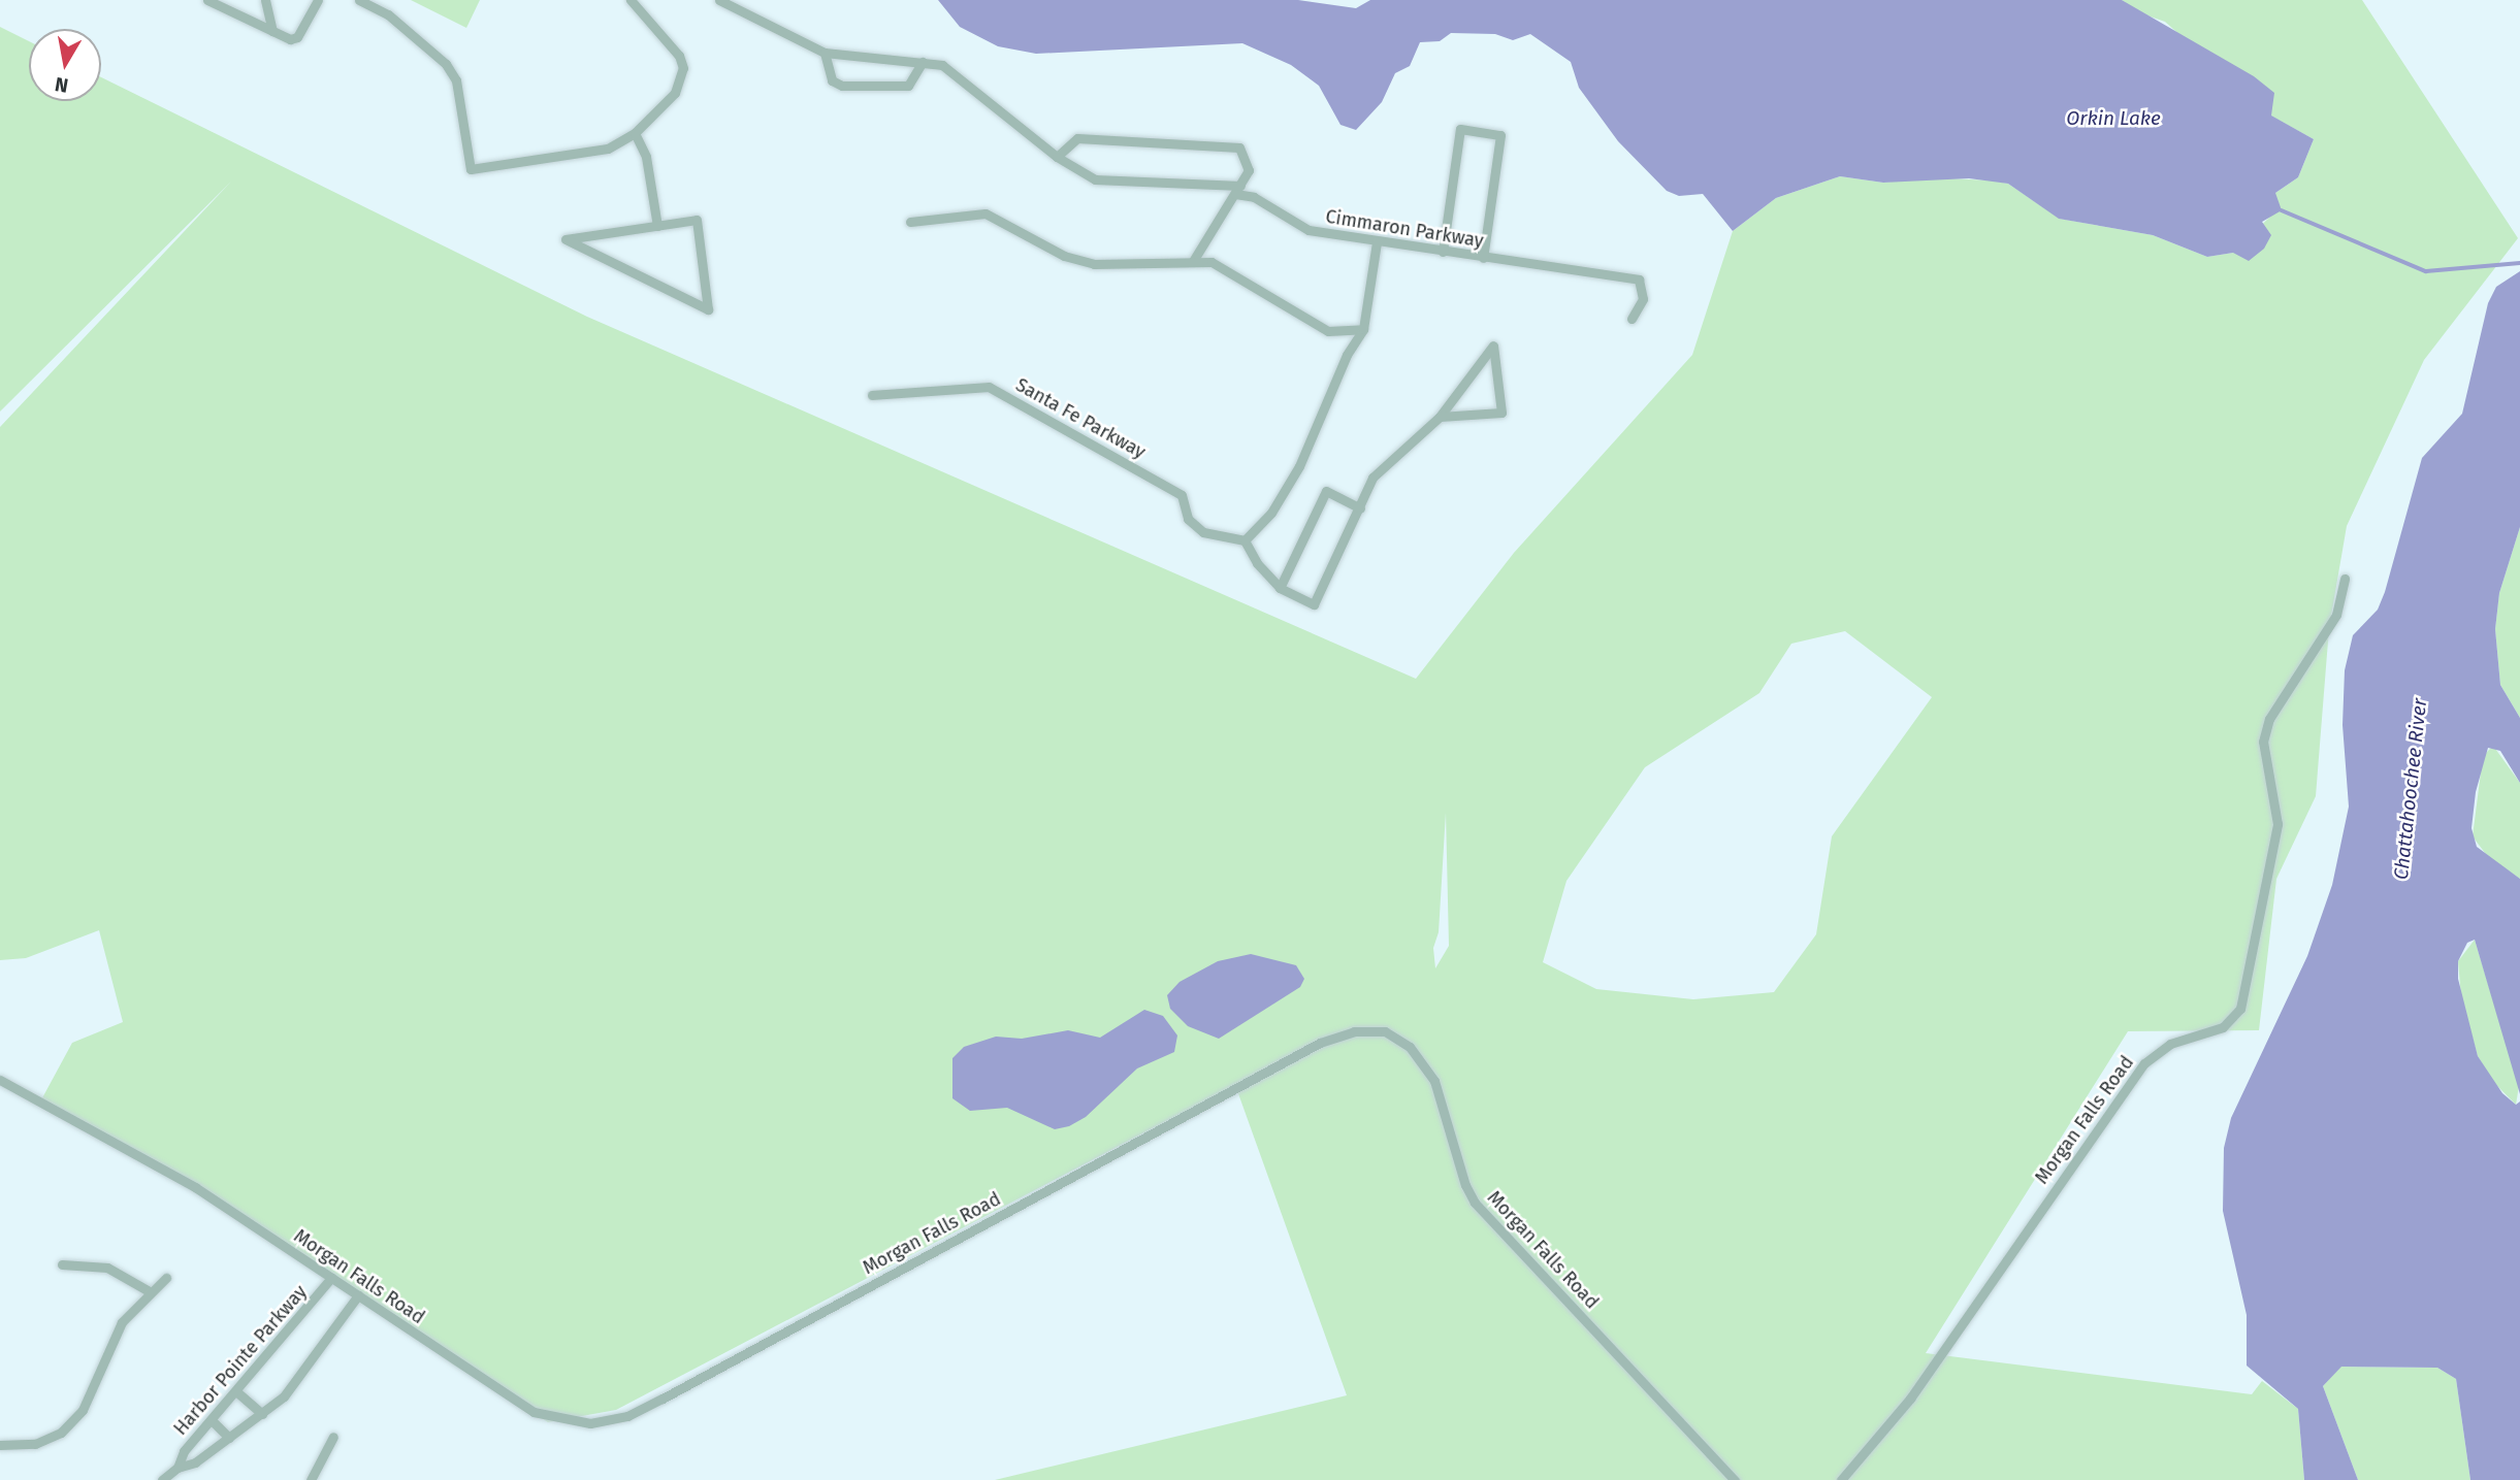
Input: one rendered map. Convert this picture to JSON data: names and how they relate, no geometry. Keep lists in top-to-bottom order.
{
  "streets": {
    "street": [
      "Cimmaron Parkway",
      "Santa Fe Parkway",
      "Morgan Falls Road",
      "Harbor Pointe Parkway"
    ]
  },
  "crossings": [
    ["Morgan Falls Road", "Harbor Pointe Parkway"]
  ],
  "water": ["Orkin Lake", "Chattahoochee River"],
  "north": "bottom"
}
